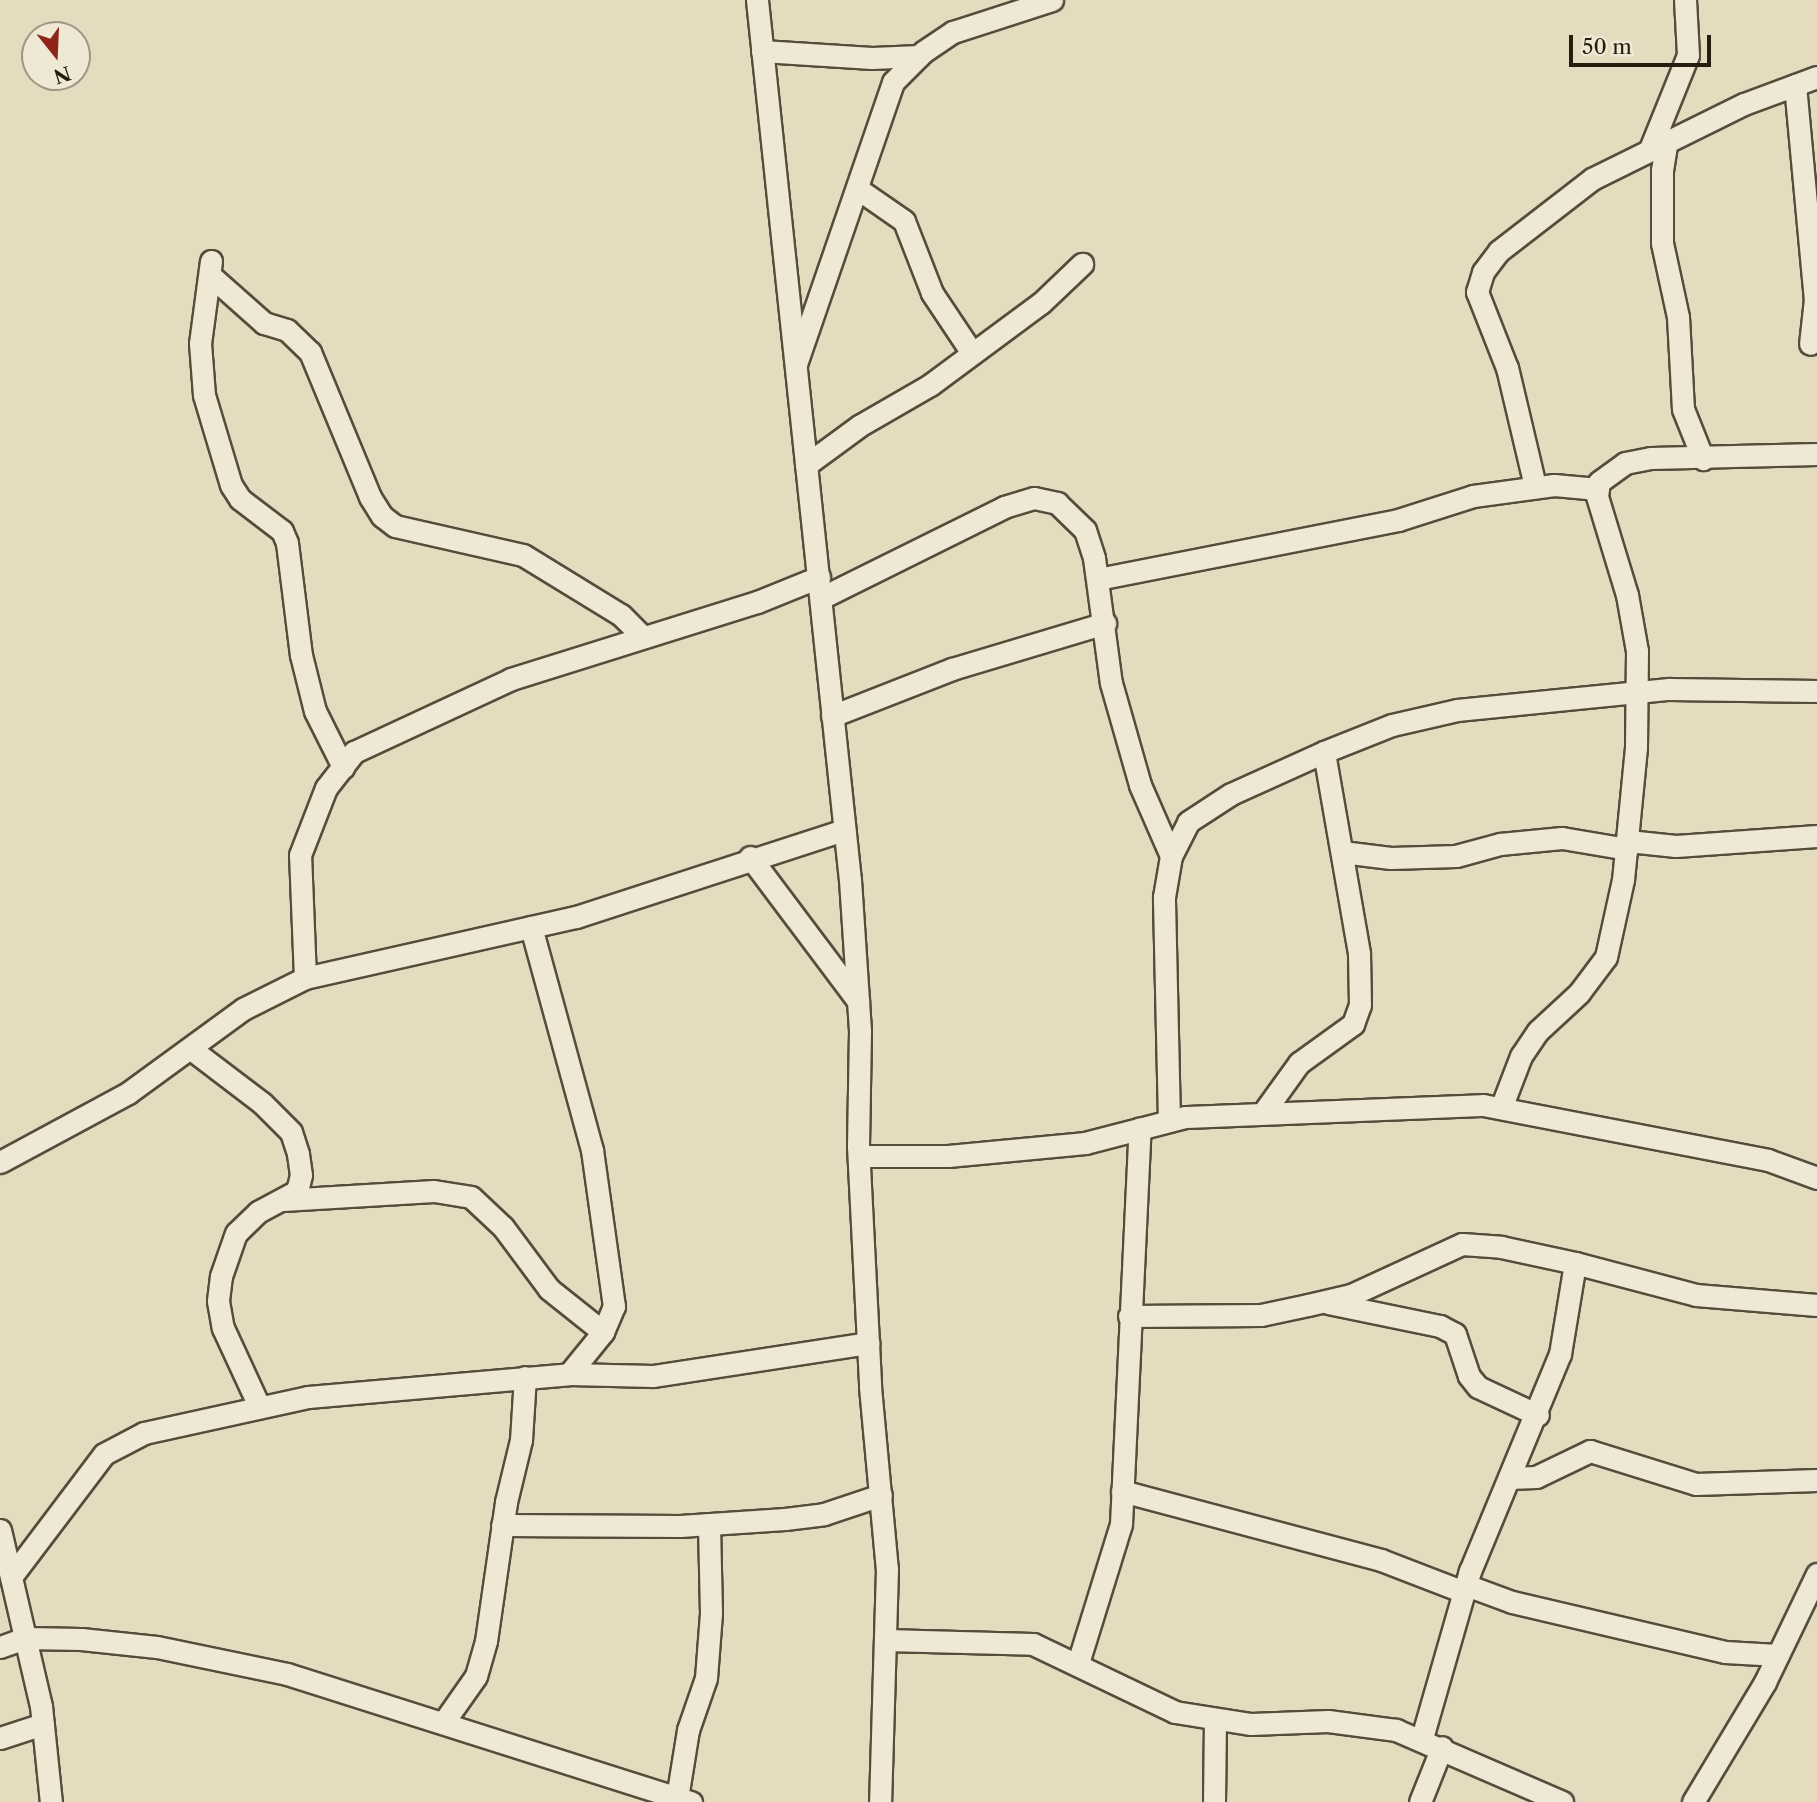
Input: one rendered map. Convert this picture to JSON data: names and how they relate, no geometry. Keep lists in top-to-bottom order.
{
  "scale_bar": "50 m",
  "north": "bottom"
}
